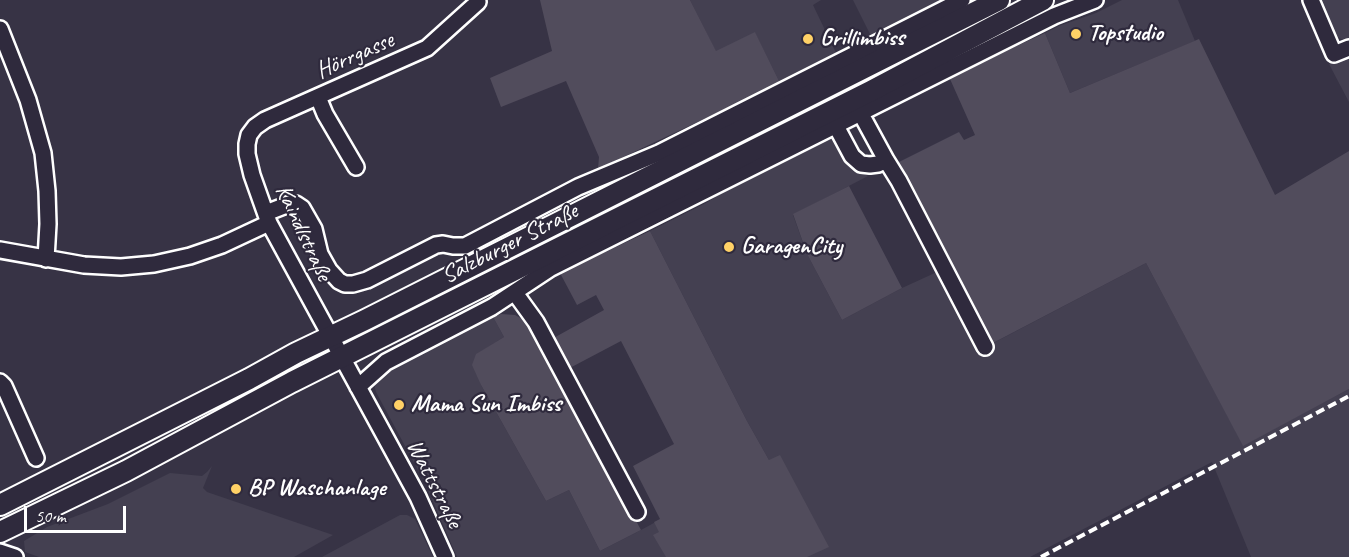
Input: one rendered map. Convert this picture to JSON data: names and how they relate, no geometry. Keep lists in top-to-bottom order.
{
  "streets": {
    "main road": ["Salzburger Straße"],
    "street": ["Hörrgasse", "Kaindlstraße", "Wattstraße"]
  },
  "crossings": [
    ["Hörrgasse", "Kaindlstraße"],
    ["Kaindlstraße", "Salzburger Straße"],
    ["Kaindlstraße", "Wattstraße"],
    ["Salzburger Straße", "Wattstraße"]
  ],
  "places": [
    "Topstudio",
    "Grillimbiss",
    "GaragenCity",
    "Mama Sun Imbiss",
    "BP Waschanlage"
  ],
  "scale_bar": "50 m"
}
